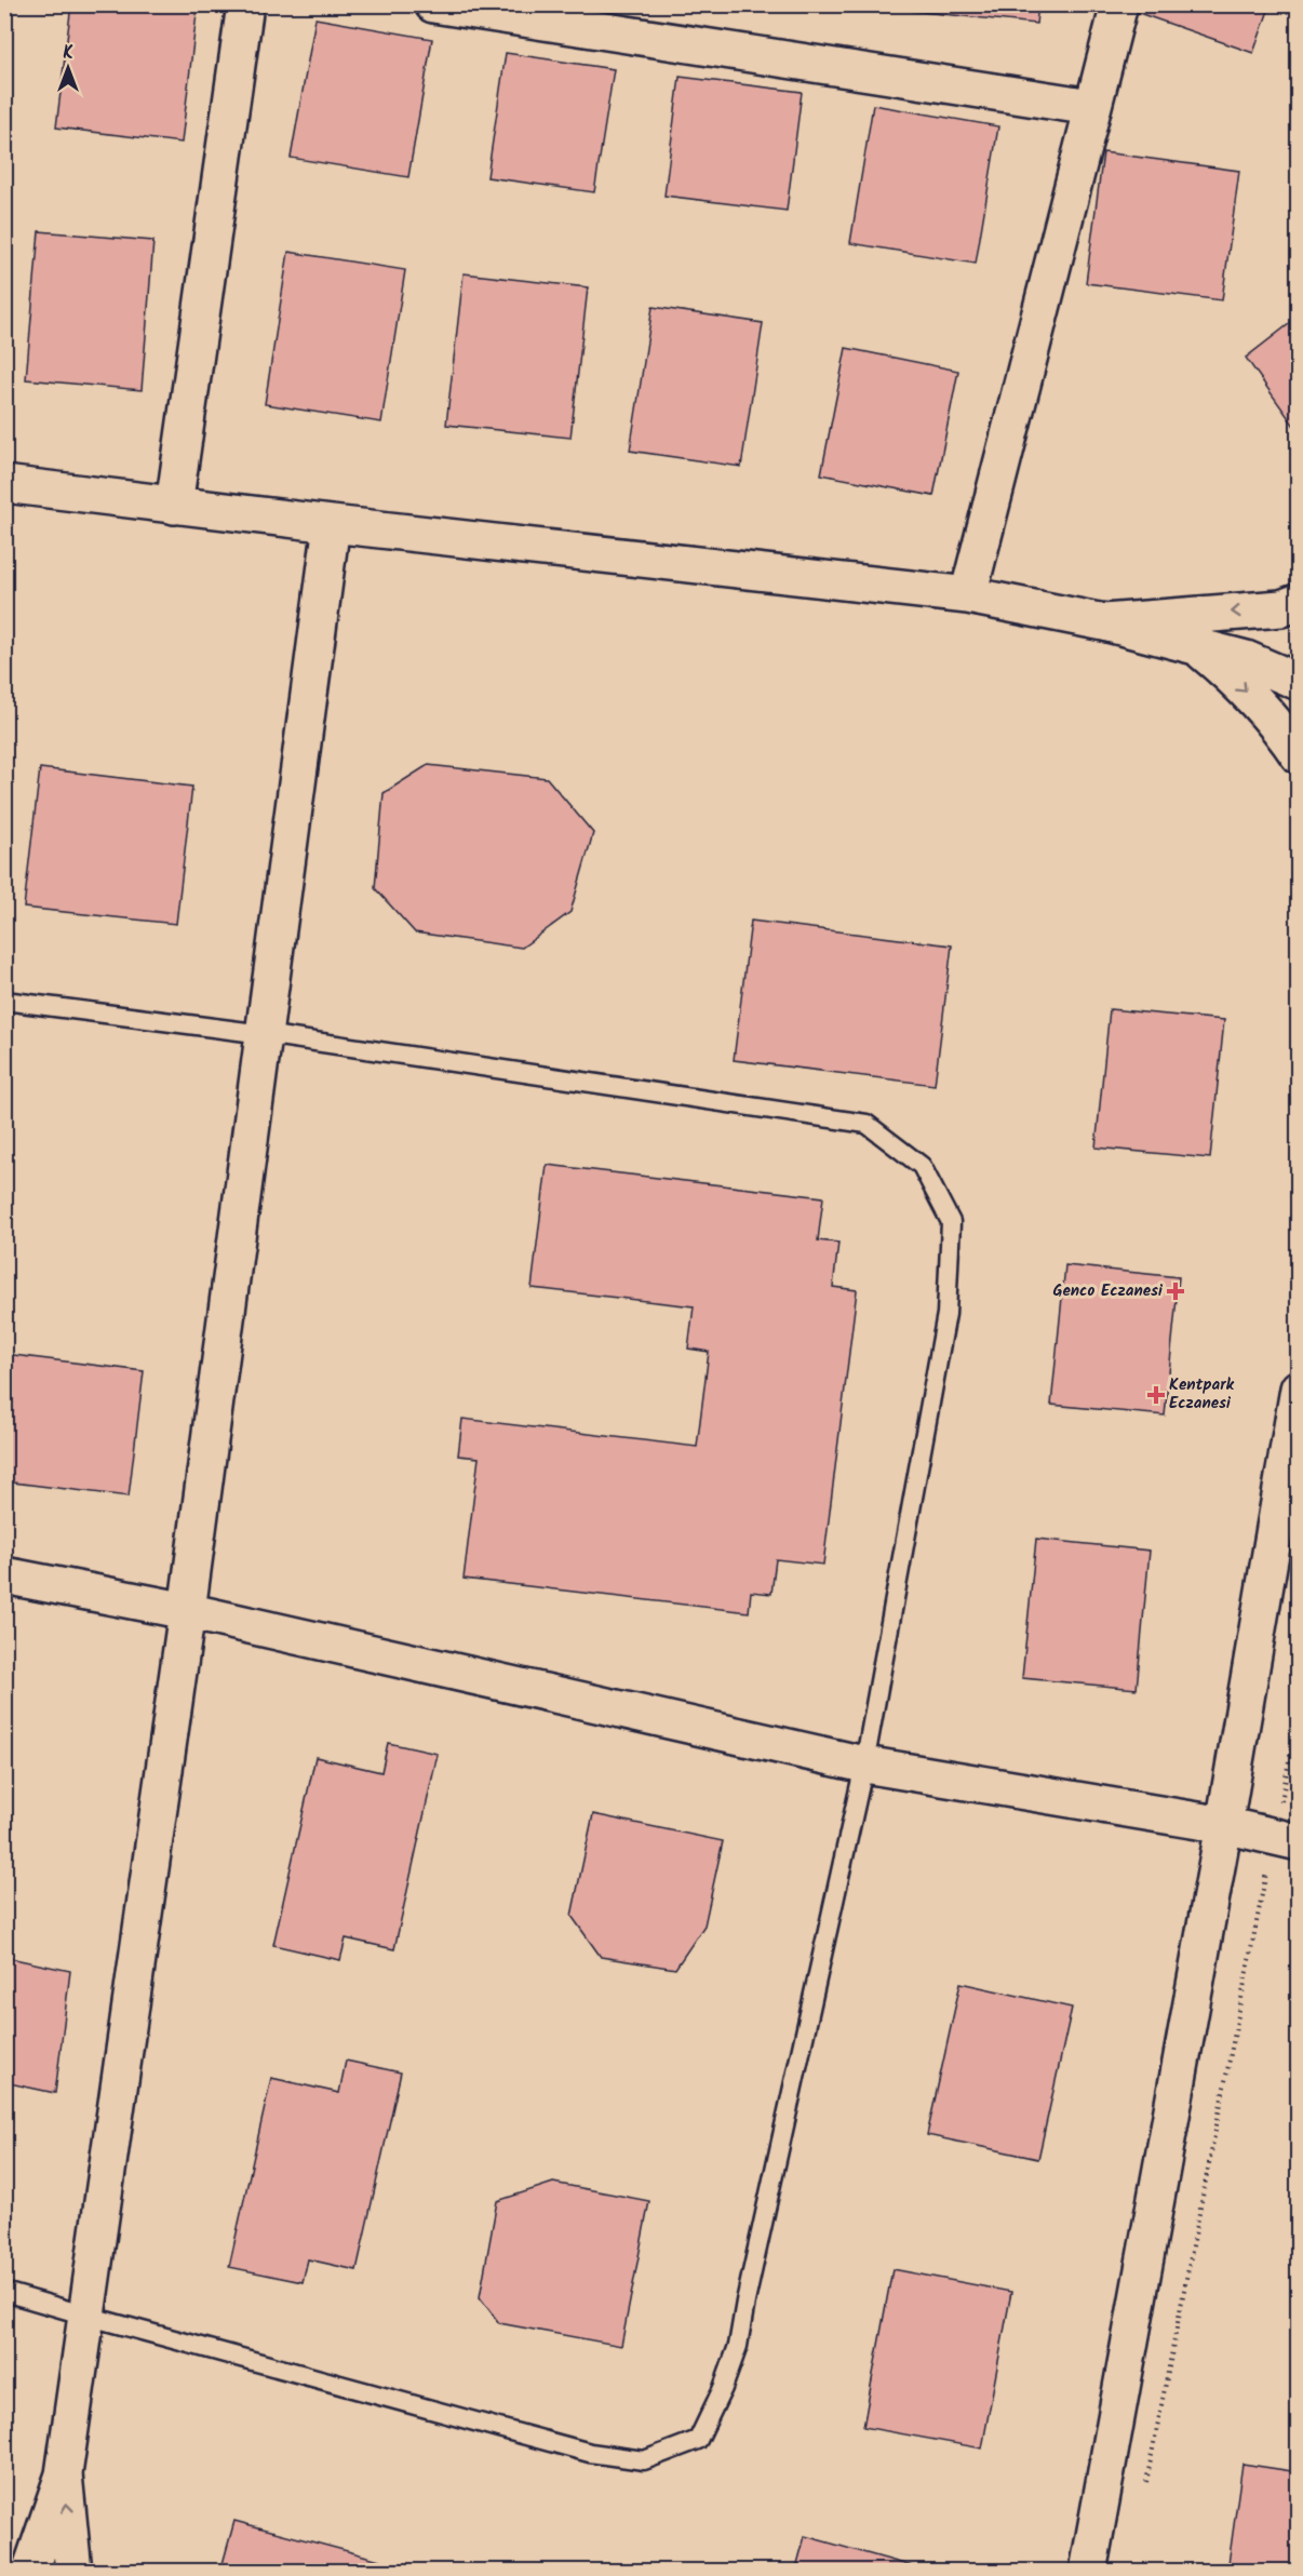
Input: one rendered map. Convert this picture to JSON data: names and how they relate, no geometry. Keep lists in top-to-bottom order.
{
  "places": {
    "health": ["Genco Eczanesi", "Kentpark Eczanesi"]
  },
  "north": "top"
}
